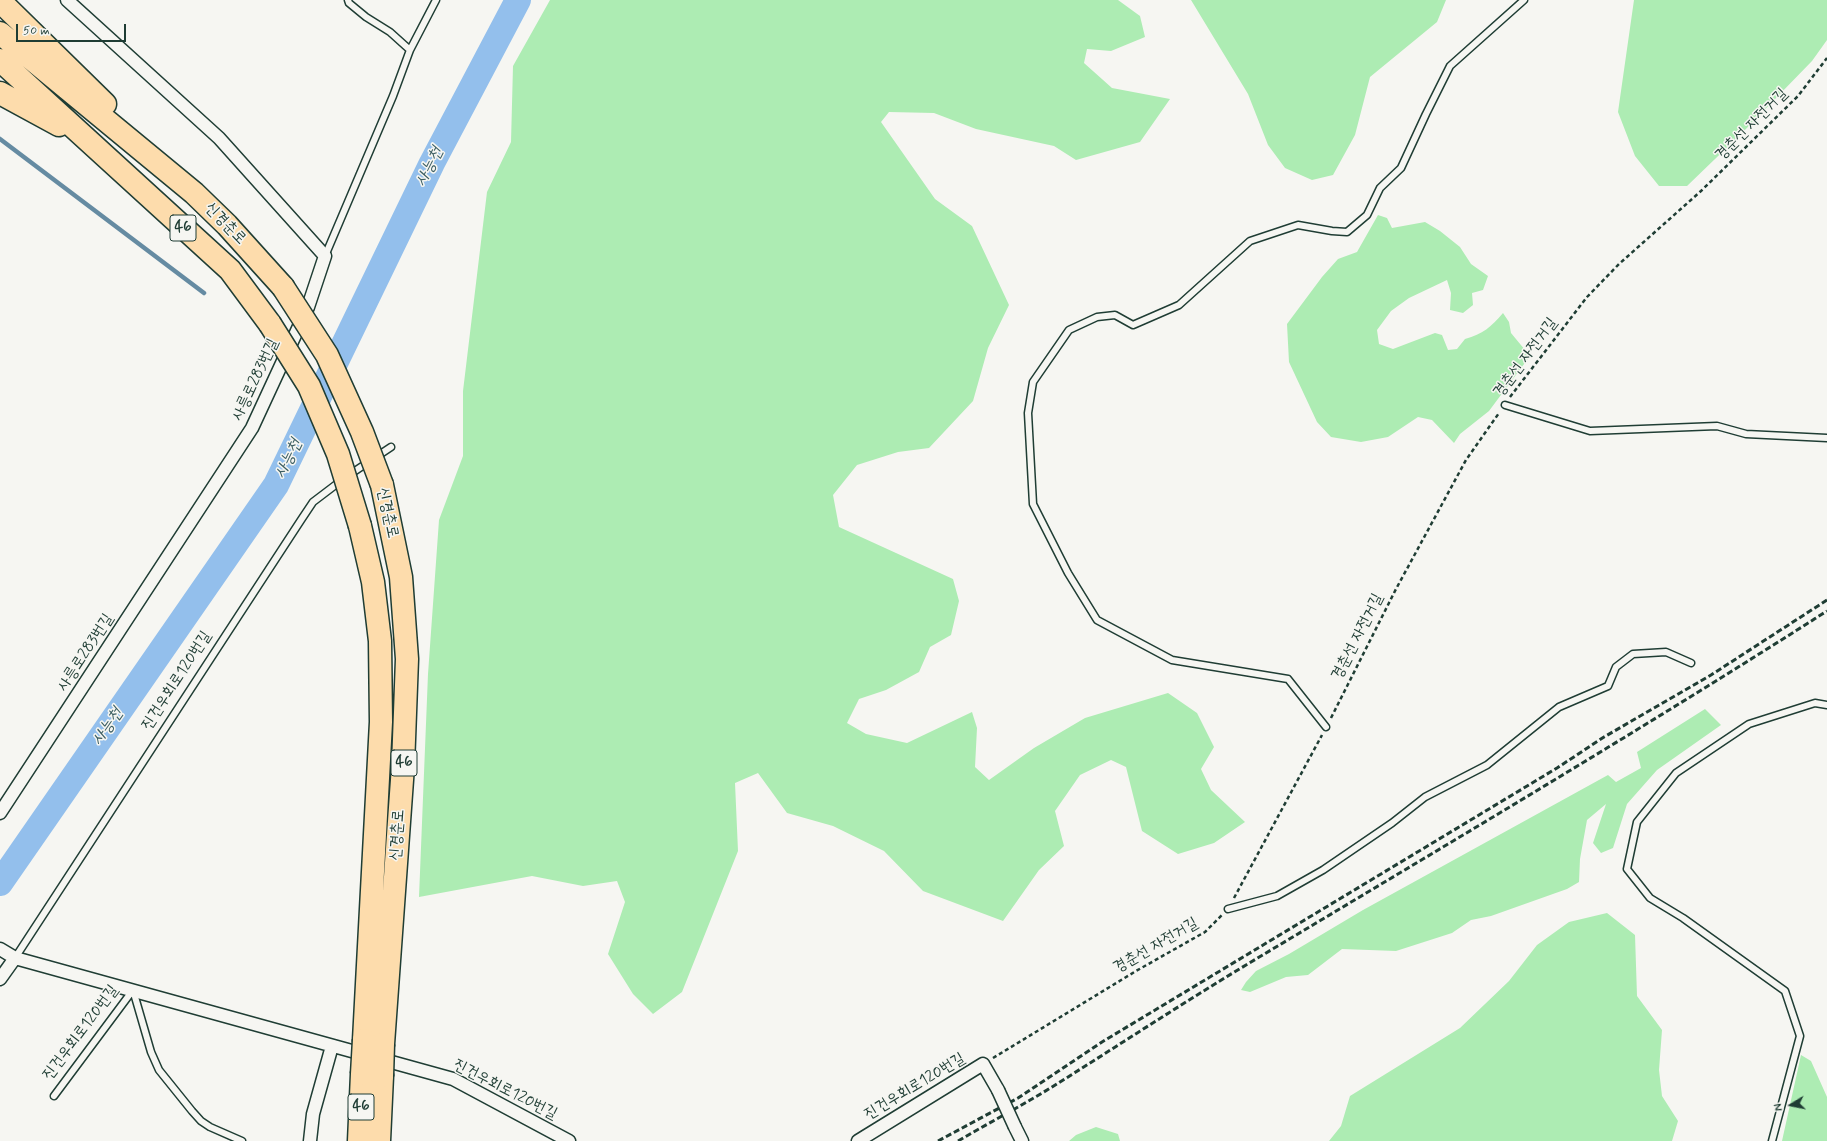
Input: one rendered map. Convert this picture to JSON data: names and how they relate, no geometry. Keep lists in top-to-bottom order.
{
  "streets": {
    "highway": ["신경춘로", "46"],
    "street": ["사릉로283번길", "진건우회로120번길"],
    "path": ["경춘선 자전거길"]
  },
  "crossings": [
    ["경춘선 자전거길", "진건우회로120번길"]
  ],
  "water": ["사능천"],
  "scale_bar": "50 m",
  "north": "left"
}
